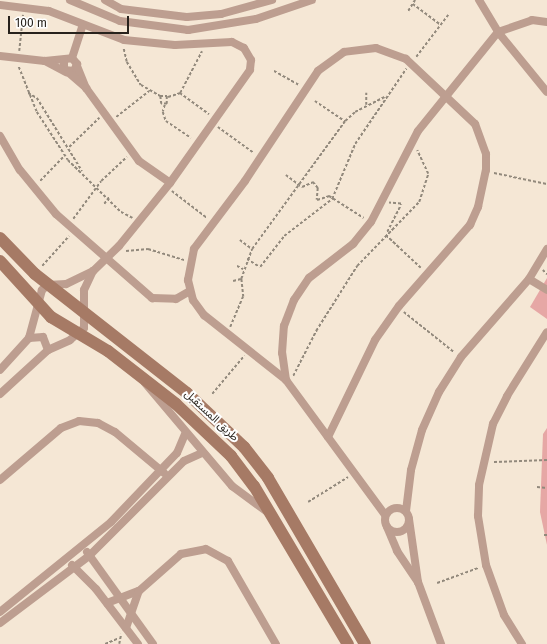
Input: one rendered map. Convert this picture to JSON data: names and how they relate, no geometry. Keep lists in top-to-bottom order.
{
  "streets": {
    "main road": ["طريق المستقبل"]
  },
  "scale_bar": "100 m"
}
